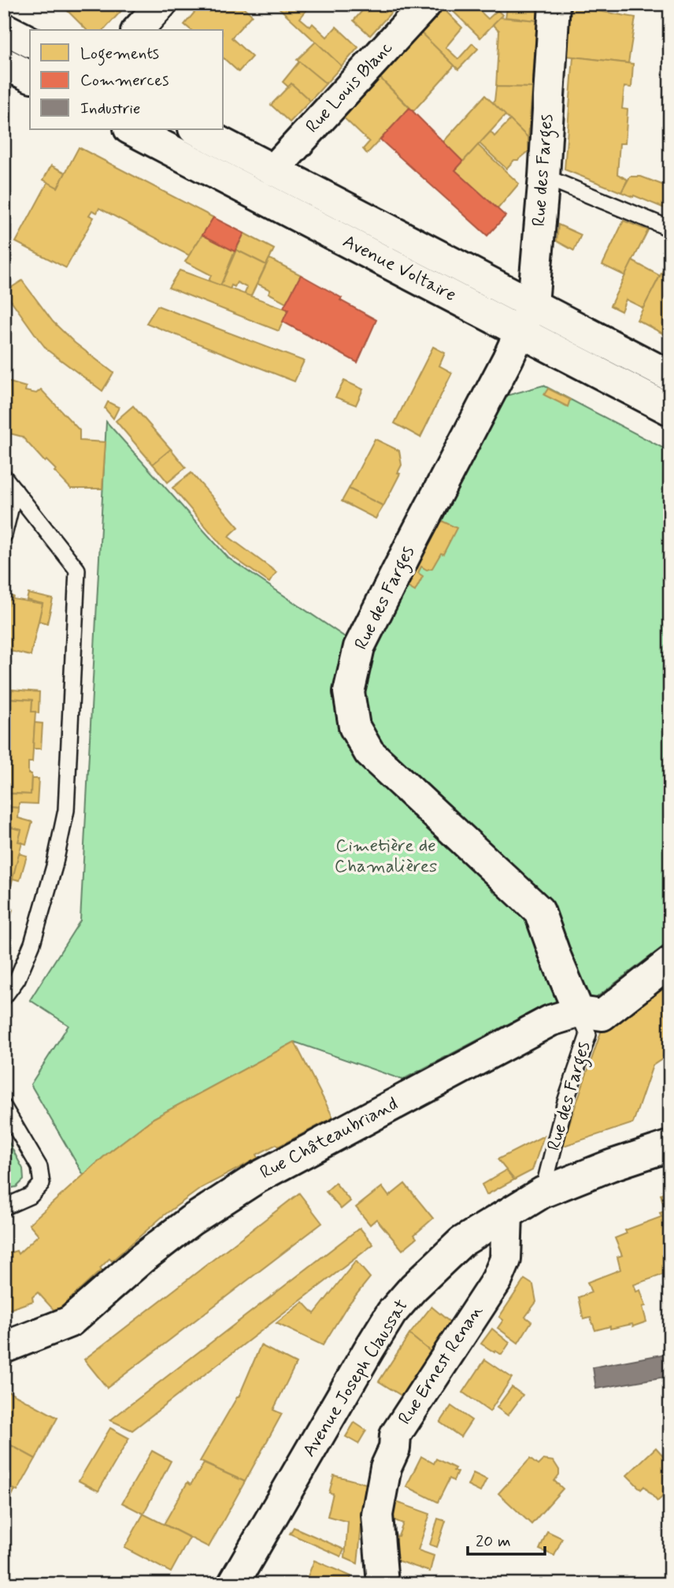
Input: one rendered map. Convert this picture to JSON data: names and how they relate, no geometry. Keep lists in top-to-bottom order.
{
  "streets": {
    "street": [
      "Rue Louis Blanc",
      "Rue des Farges",
      "Avenue Voltaire",
      "Rue Châteaubriand",
      "Rue Ernest Renan",
      "Avenue Joseph Claussat"
    ]
  },
  "crossings": [
    ["Rue Louis Blanc", "Avenue Voltaire"],
    ["Rue des Farges", "Avenue Voltaire"],
    ["Rue des Farges", "Rue Châteaubriand"],
    ["Rue des Farges", "Avenue Joseph Claussat"],
    ["Rue Ernest Renan", "Avenue Joseph Claussat"]
  ],
  "parks": ["Cimetière de Chamalières"],
  "legend": ["Logements", "Commerces", "Industrie"],
  "scale_bar": "20 m"
}
